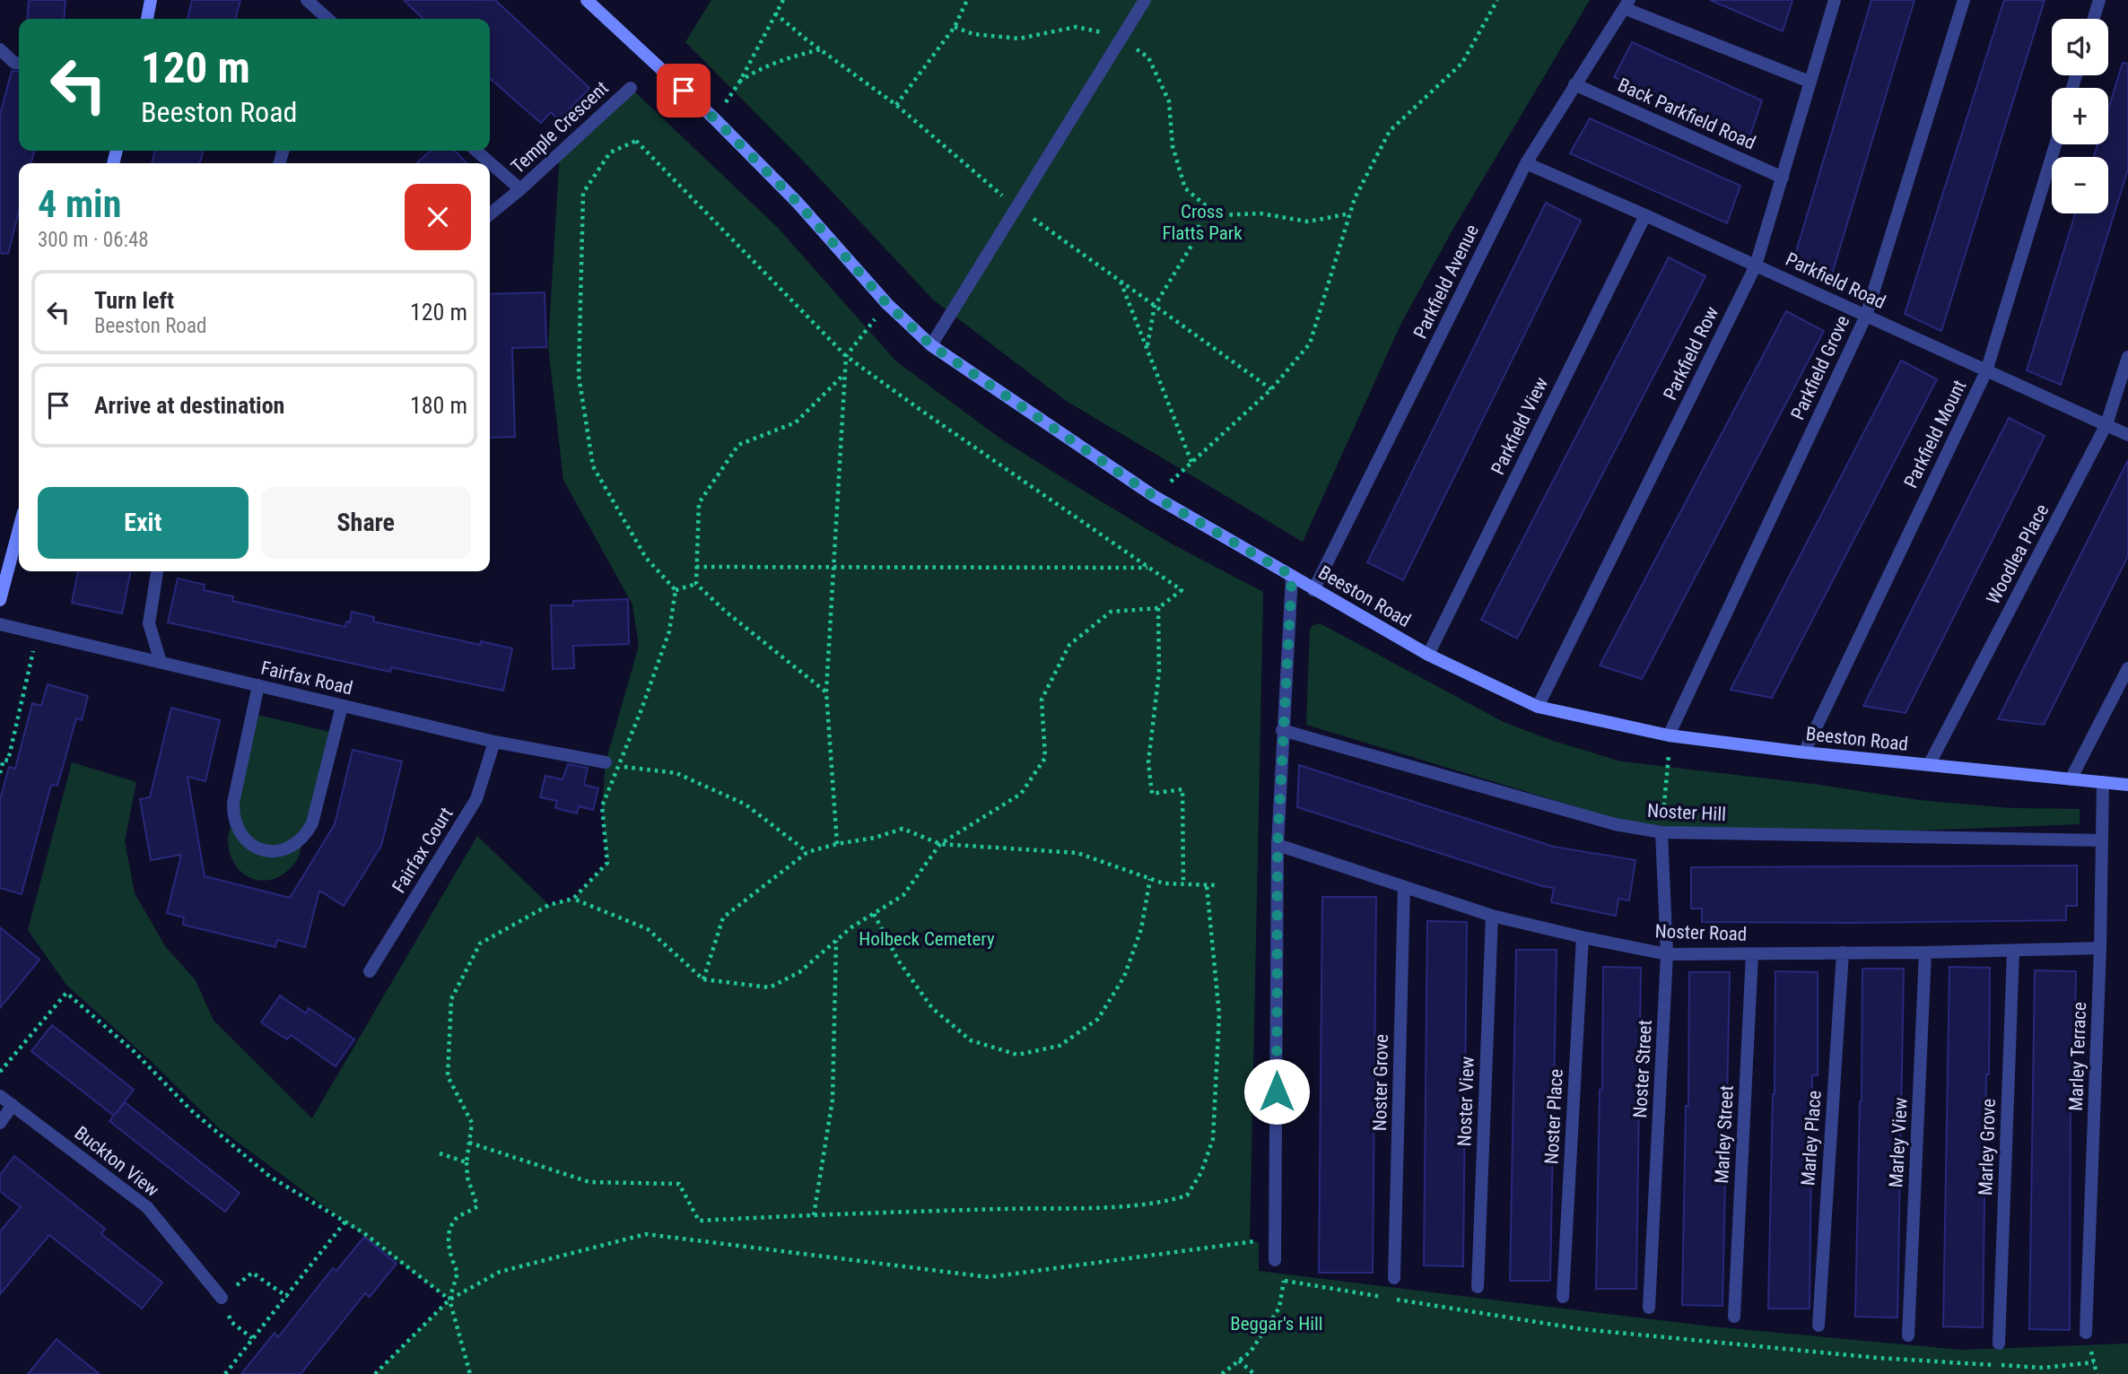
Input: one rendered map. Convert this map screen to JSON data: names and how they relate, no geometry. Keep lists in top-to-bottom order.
{
  "streets": {
    "street": [
      "Back Parkfield Road",
      "Temple Crescent",
      "Parkfield Road",
      "Parkfield Avenue",
      "Parkfield Row",
      "Parkfield Grove",
      "Parkfield View",
      "Parkfield Mount",
      "Woodlea Place",
      "Beeston Road",
      "Fairfax Road",
      "Noster Hill",
      "Fairfax Court",
      "Noster Road",
      "Marley Terrace",
      "Noster Street",
      "Noster Grove",
      "Noster View",
      "Noster Place",
      "Marley Street",
      "Marley Place",
      "Marley View",
      "Marley Grove",
      "Buckton View"
    ]
  },
  "crossings": [
    ["Back Parkfield Road", "Parkfield Avenue"],
    ["Back Parkfield Road", "Parkfield Row"],
    ["Parkfield Road", "Parkfield Avenue"],
    ["Parkfield Road", "Parkfield Row"],
    ["Parkfield Road", "Parkfield Grove"],
    ["Parkfield Road", "Parkfield View"],
    ["Parkfield Road", "Parkfield Mount"],
    ["Parkfield Road", "Woodlea Place"],
    ["Parkfield Avenue", "Beeston Road"],
    ["Parkfield Row", "Beeston Road"],
    ["Parkfield Grove", "Beeston Road"],
    ["Parkfield View", "Beeston Road"],
    ["Parkfield Mount", "Beeston Road"],
    ["Woodlea Place", "Beeston Road"],
    ["Beeston Road", "Marley Terrace"],
    ["Fairfax Road", "Fairfax Court"],
    ["Noster Hill", "Marley Terrace"],
    ["Noster Hill", "Noster Street"],
    ["Noster Road", "Marley Terrace"],
    ["Noster Road", "Noster Street"],
    ["Noster Road", "Noster Grove"],
    ["Noster Road", "Noster View"],
    ["Noster Road", "Noster Place"],
    ["Noster Road", "Marley Street"],
    ["Noster Road", "Marley Place"],
    ["Noster Road", "Marley View"],
    ["Noster Road", "Marley Grove"]
  ],
  "parks": ["Cross Flatts Park", "Holbeck Cemetery", "Beggar's Hill"],
  "page": {
    "map_buttons": ["+", "−"],
    "turn": ["120 m", "Beeston Road"],
    "heading": ["4 min", "300 m · 06:48"],
    "list": [
      {
        "name": "Turn left",
        "note": "Beeston Road",
        "value": "120 m"
      },
      {
        "name": "Arrive at destination",
        "value": "180 m"
      }
    ],
    "buttons": ["Exit", "Share"]
  }
}
